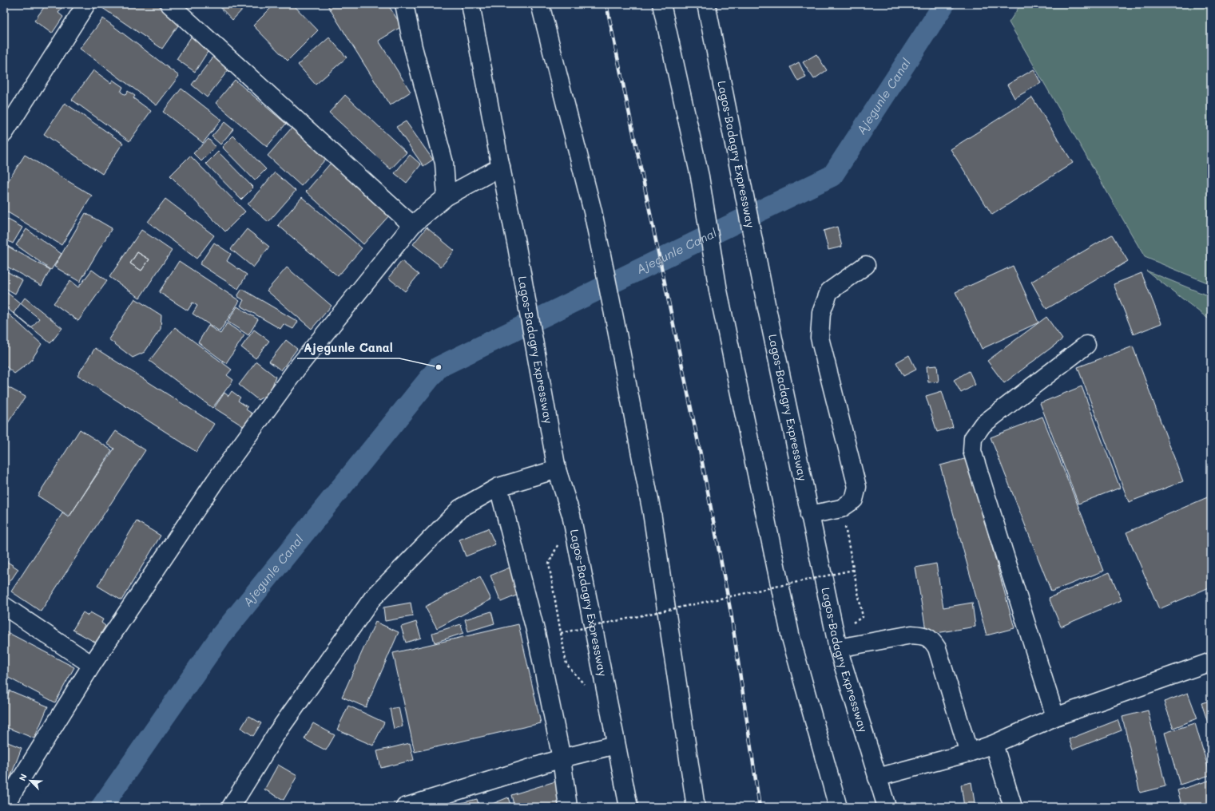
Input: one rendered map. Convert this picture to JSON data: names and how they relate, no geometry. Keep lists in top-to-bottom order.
{
  "streets": {
    "main road": ["Lagos-Badagry Expressway"]
  },
  "water": ["Ajegunle Canal"],
  "places": ["Ajegunle Canal"],
  "north": "top left"
}
